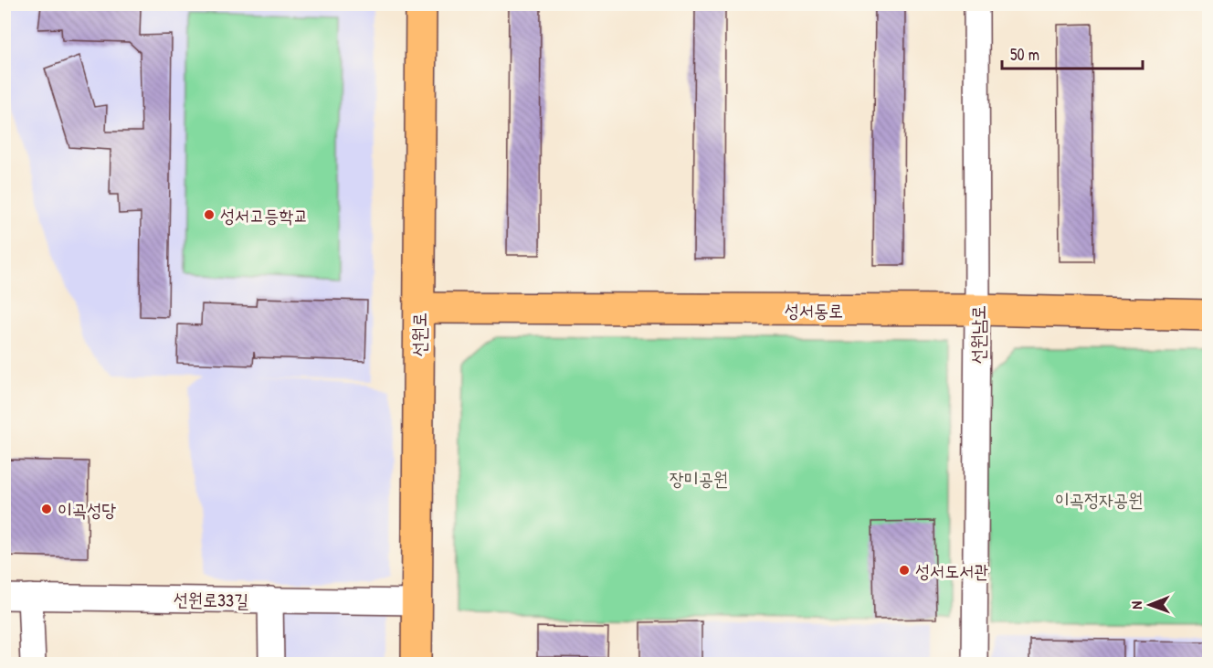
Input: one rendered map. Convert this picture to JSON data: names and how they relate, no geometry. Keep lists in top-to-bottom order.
{
  "streets": {
    "main road": ["성서동로", "선원로"],
    "street": ["선원남로", "선원로33길"]
  },
  "crossings": [
    ["성서동로", "선원로"],
    ["성서동로", "선원남로"],
    ["선원로", "선원로33길"]
  ],
  "parks": ["장미공원", "이곡정자공원"],
  "places": ["성서고등학교", "이곡성당", "성서도서관"],
  "scale_bar": "50 m",
  "north": "left"
}
